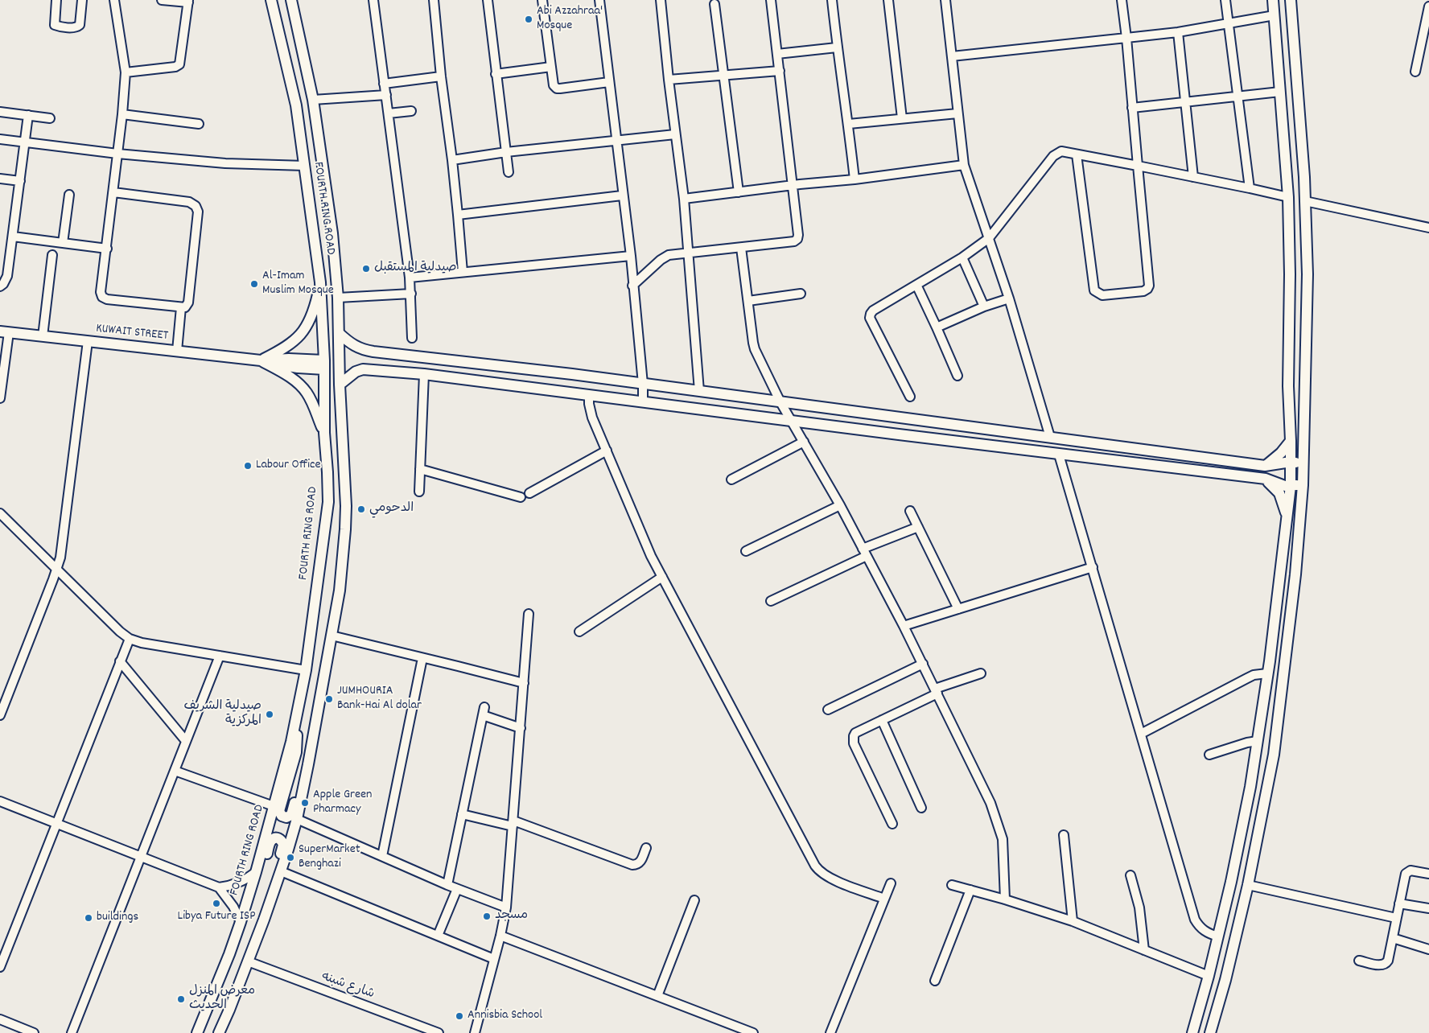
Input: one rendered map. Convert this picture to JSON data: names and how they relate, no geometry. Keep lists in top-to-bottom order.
{
  "streets": {
    "main road": ["FOURTH RING ROAD", "KUWAIT STREET"],
    "street": ["شارع شبنه"]
  },
  "crossings": [
    ["FOURTH RING ROAD", "شارع شبنه"]
  ],
  "places": [
    "Abi Azzahraa' Mosque",
    "صيدلية المستقبل",
    "Al-Imam Muslim Mosque",
    "Labour Office",
    "الدحومي",
    "JUMHOURIA Bank-Hai Al dolar",
    "صيدلية الشريف المركزية",
    "Apple Green Pharmacy",
    "SuperMarket Benghazi",
    "Libya Future ISP",
    "مسجد",
    "buildings",
    "معرض المنزل الحديث",
    "Annisbia School"
  ]
}
